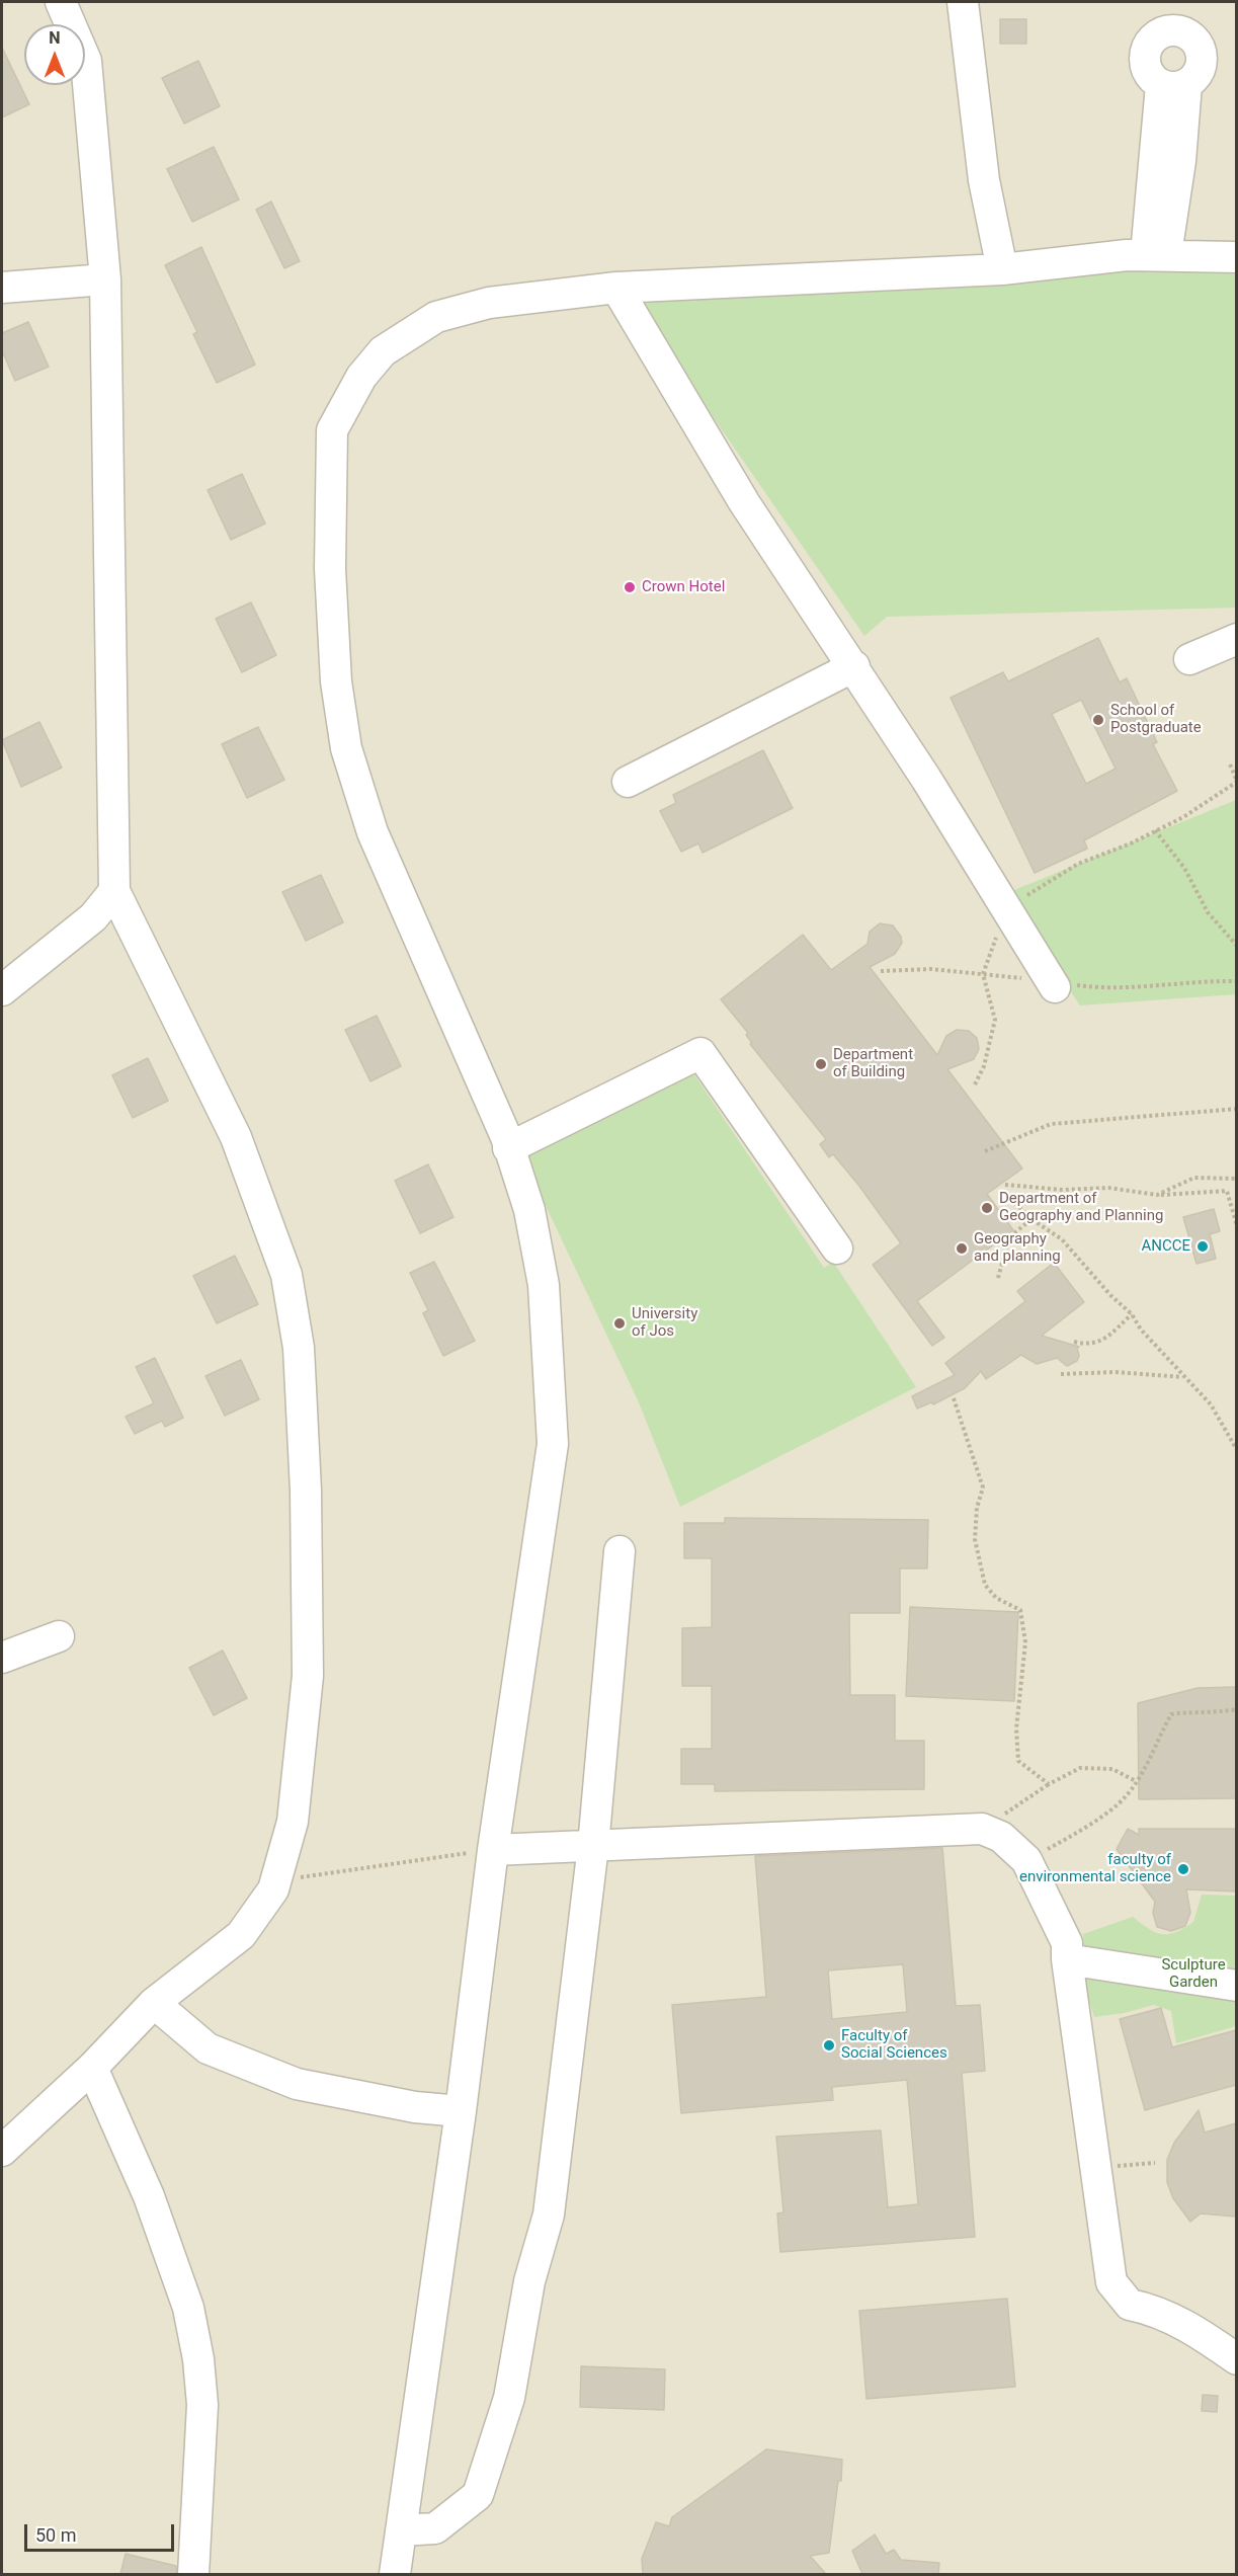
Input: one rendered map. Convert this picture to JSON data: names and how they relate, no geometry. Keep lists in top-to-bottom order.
{
  "parks": ["Sculpture Garden"],
  "places": [
    "Crown Hotel",
    "School of Postgraduate",
    "Department of Building",
    "Department of Geography and Planning",
    "ANCCE",
    "Geography and planning",
    "University of Jos",
    "faculty of environmental science",
    "Faculty of Social Sciences"
  ],
  "scale_bar": "50 m",
  "north": "top"
}
